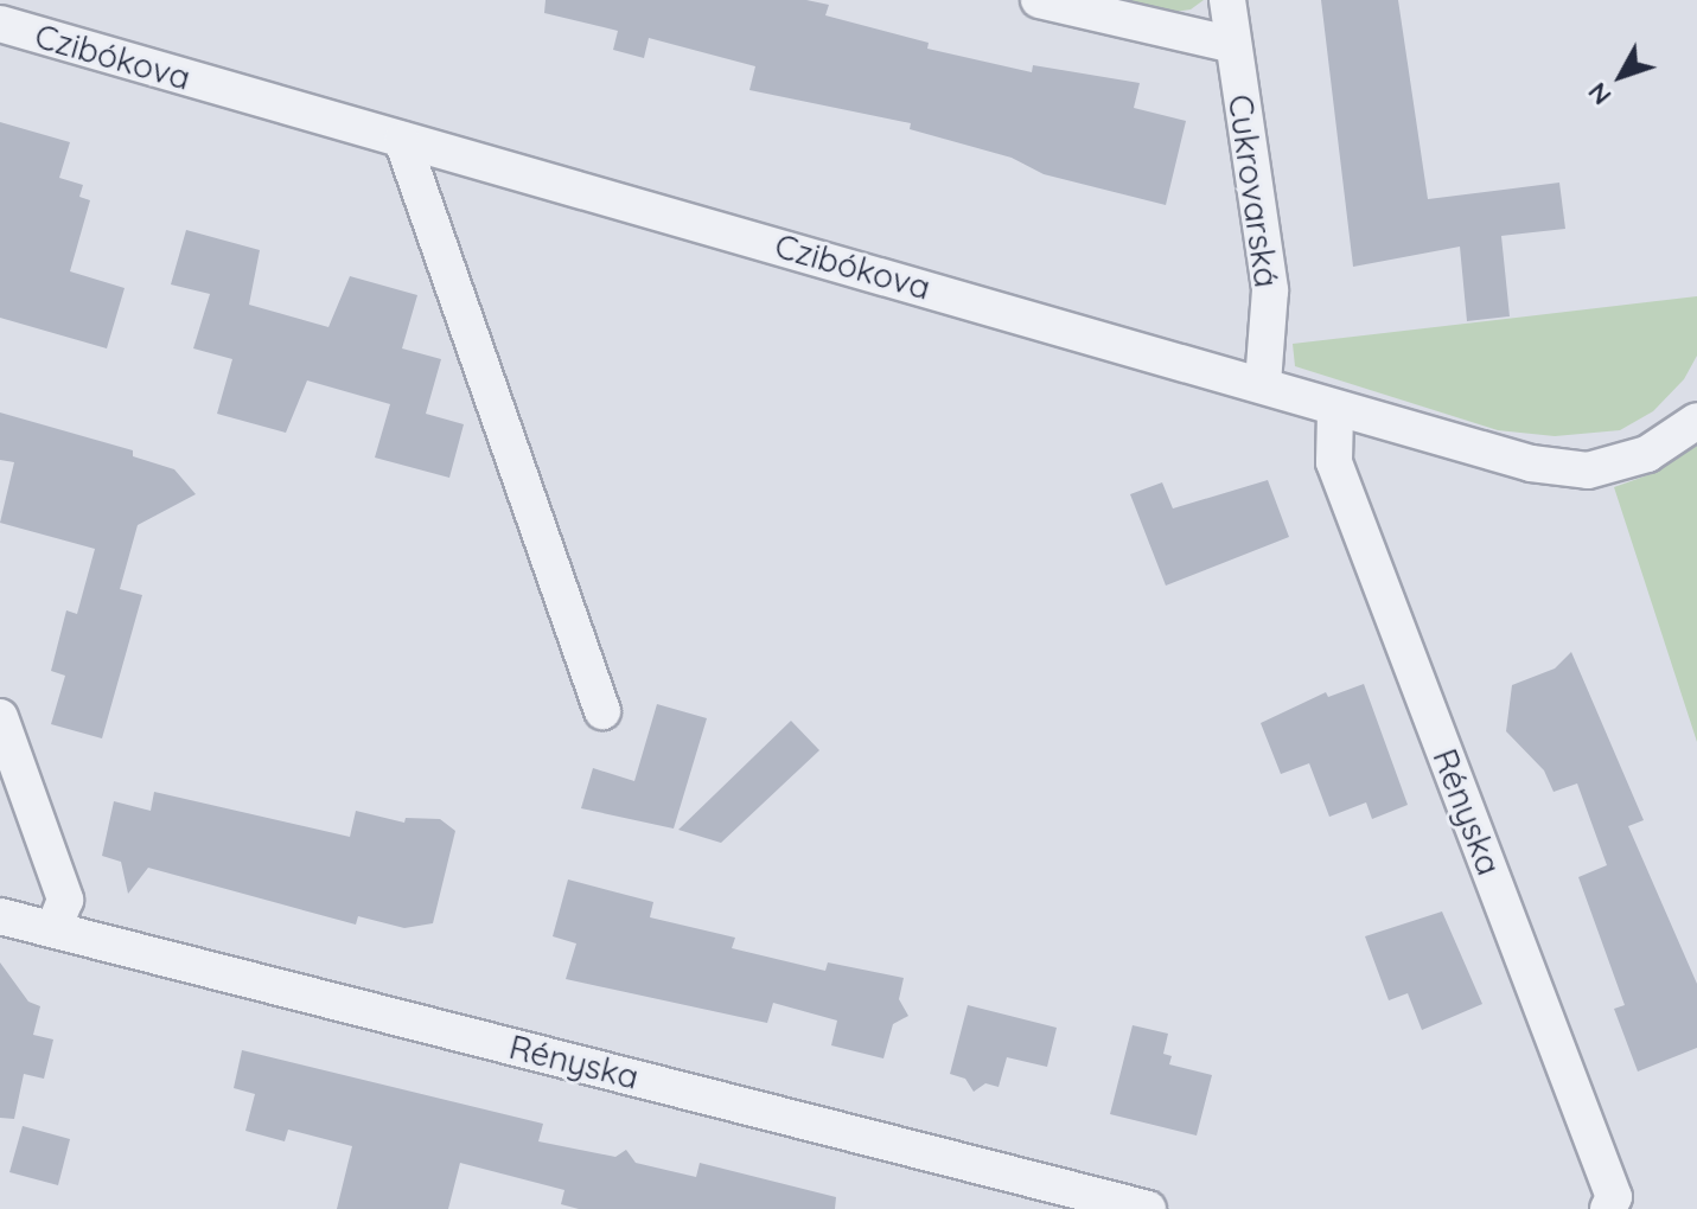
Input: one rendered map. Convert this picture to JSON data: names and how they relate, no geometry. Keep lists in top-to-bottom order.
{
  "streets": {
    "street": ["Czibókova", "Cukrovarská", "Rényska"]
  },
  "crossings": [
    ["Czibókova", "Cukrovarská"],
    ["Czibókova", "Rényska"]
  ],
  "north": "bottom left"
}
